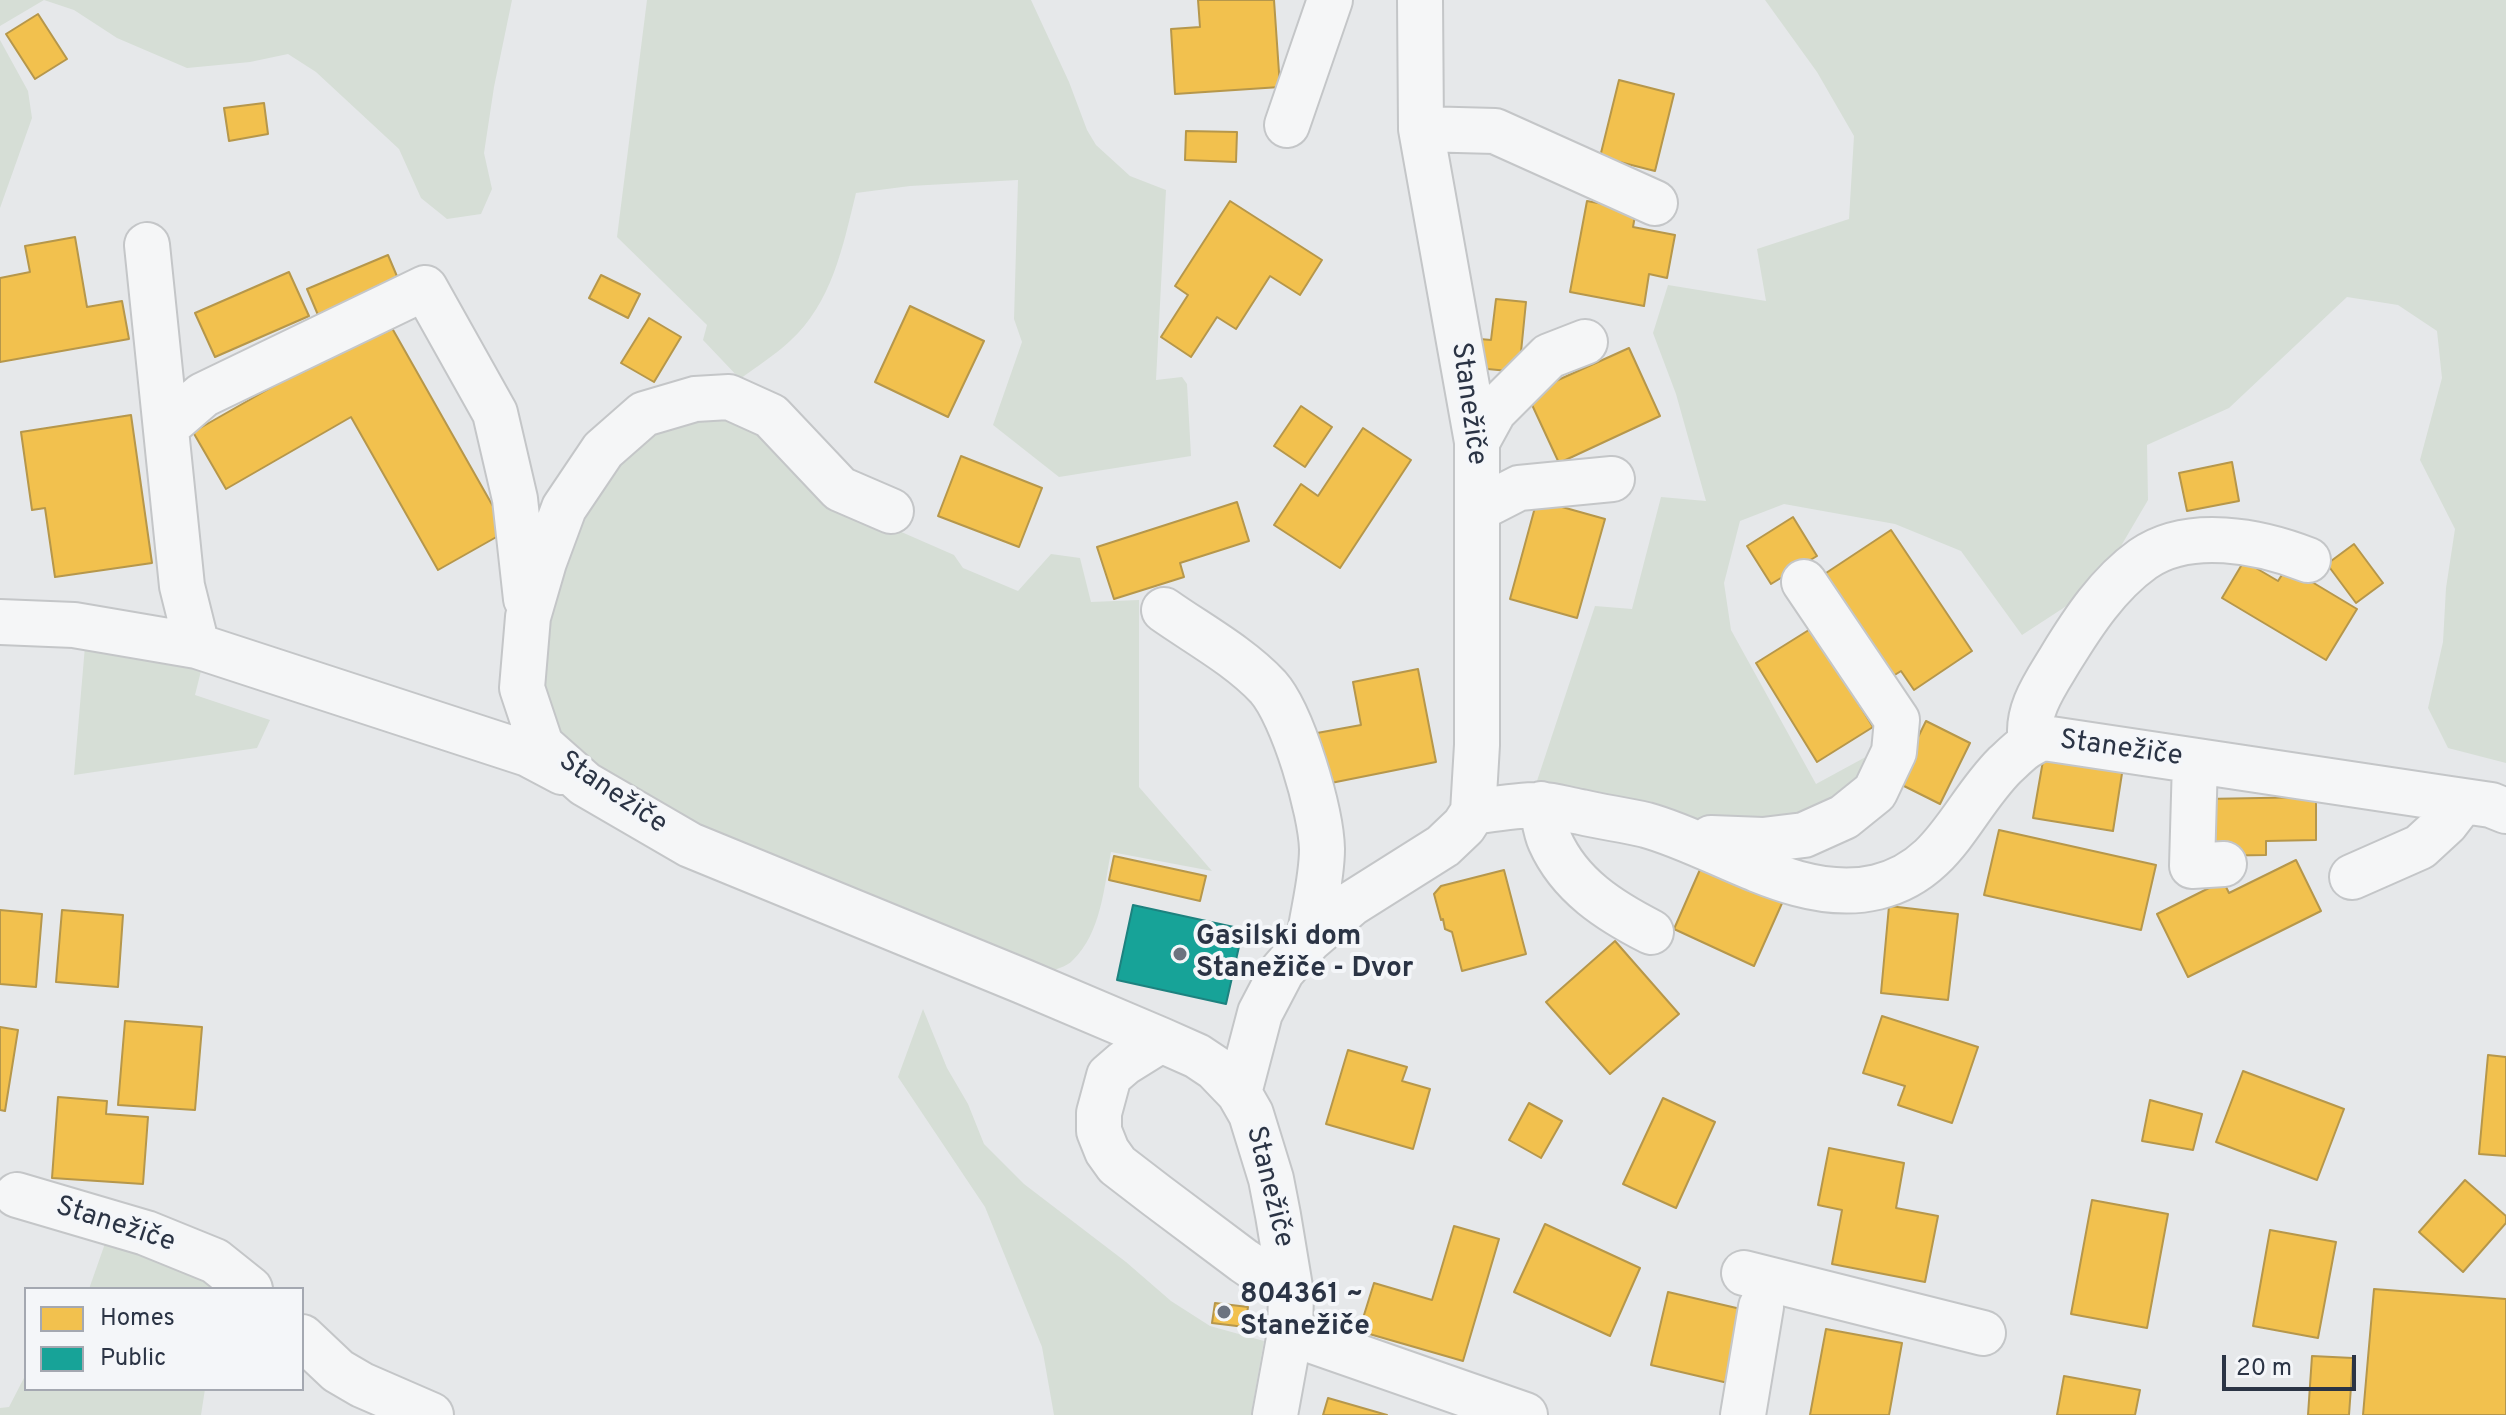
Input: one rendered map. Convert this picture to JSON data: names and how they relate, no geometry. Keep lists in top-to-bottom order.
{
  "streets": {
    "street": ["Stanežiče"]
  },
  "places": ["Gasilski dom Stanežiče - Dvor", "804361 ~ Stanežiče"],
  "legend": ["Homes", "Public"],
  "scale_bar": "20 m"
}
